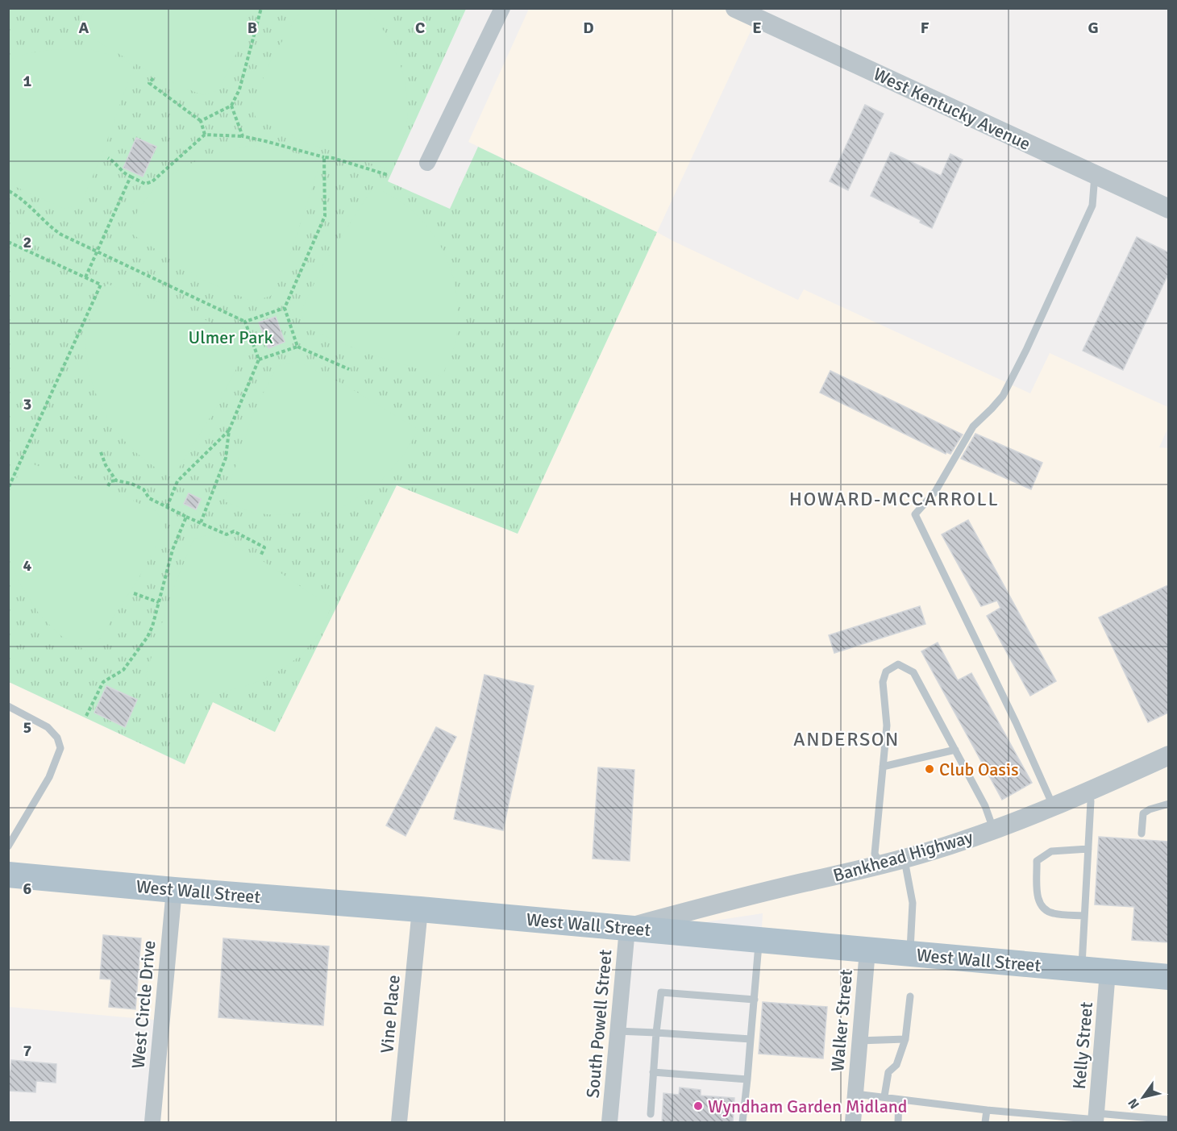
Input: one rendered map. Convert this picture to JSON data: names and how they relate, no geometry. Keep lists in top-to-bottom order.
{
  "streets": {
    "main road": ["West Wall Street"],
    "street": [
      "West Kentucky Avenue",
      "Bankhead Highway",
      "West Circle Drive",
      "Vine Place",
      "Walker Street",
      "South Powell Street",
      "Kelly Street"
    ]
  },
  "crossings": [
    ["Bankhead Highway", "West Wall Street"],
    ["Bankhead Highway", "South Powell Street"],
    ["West Wall Street", "West Circle Drive"],
    ["West Wall Street", "Vine Place"],
    ["West Wall Street", "Walker Street"],
    ["West Wall Street", "South Powell Street"],
    ["West Wall Street", "Kelly Street"]
  ],
  "districts": ["HOWARD-MCCARROLL", "ANDERSON"],
  "parks": ["Ulmer Park"],
  "places": ["Club Oasis", "Wyndham Garden Midland"],
  "north": "bottom left",
  "grid": {
    "columns": [
      "A",
      "B",
      "C",
      "D",
      "E",
      "F",
      "G"
    ],
    "rows": [
      "1",
      "2",
      "3",
      "4",
      "5",
      "6",
      "7"
    ]
  }
}
